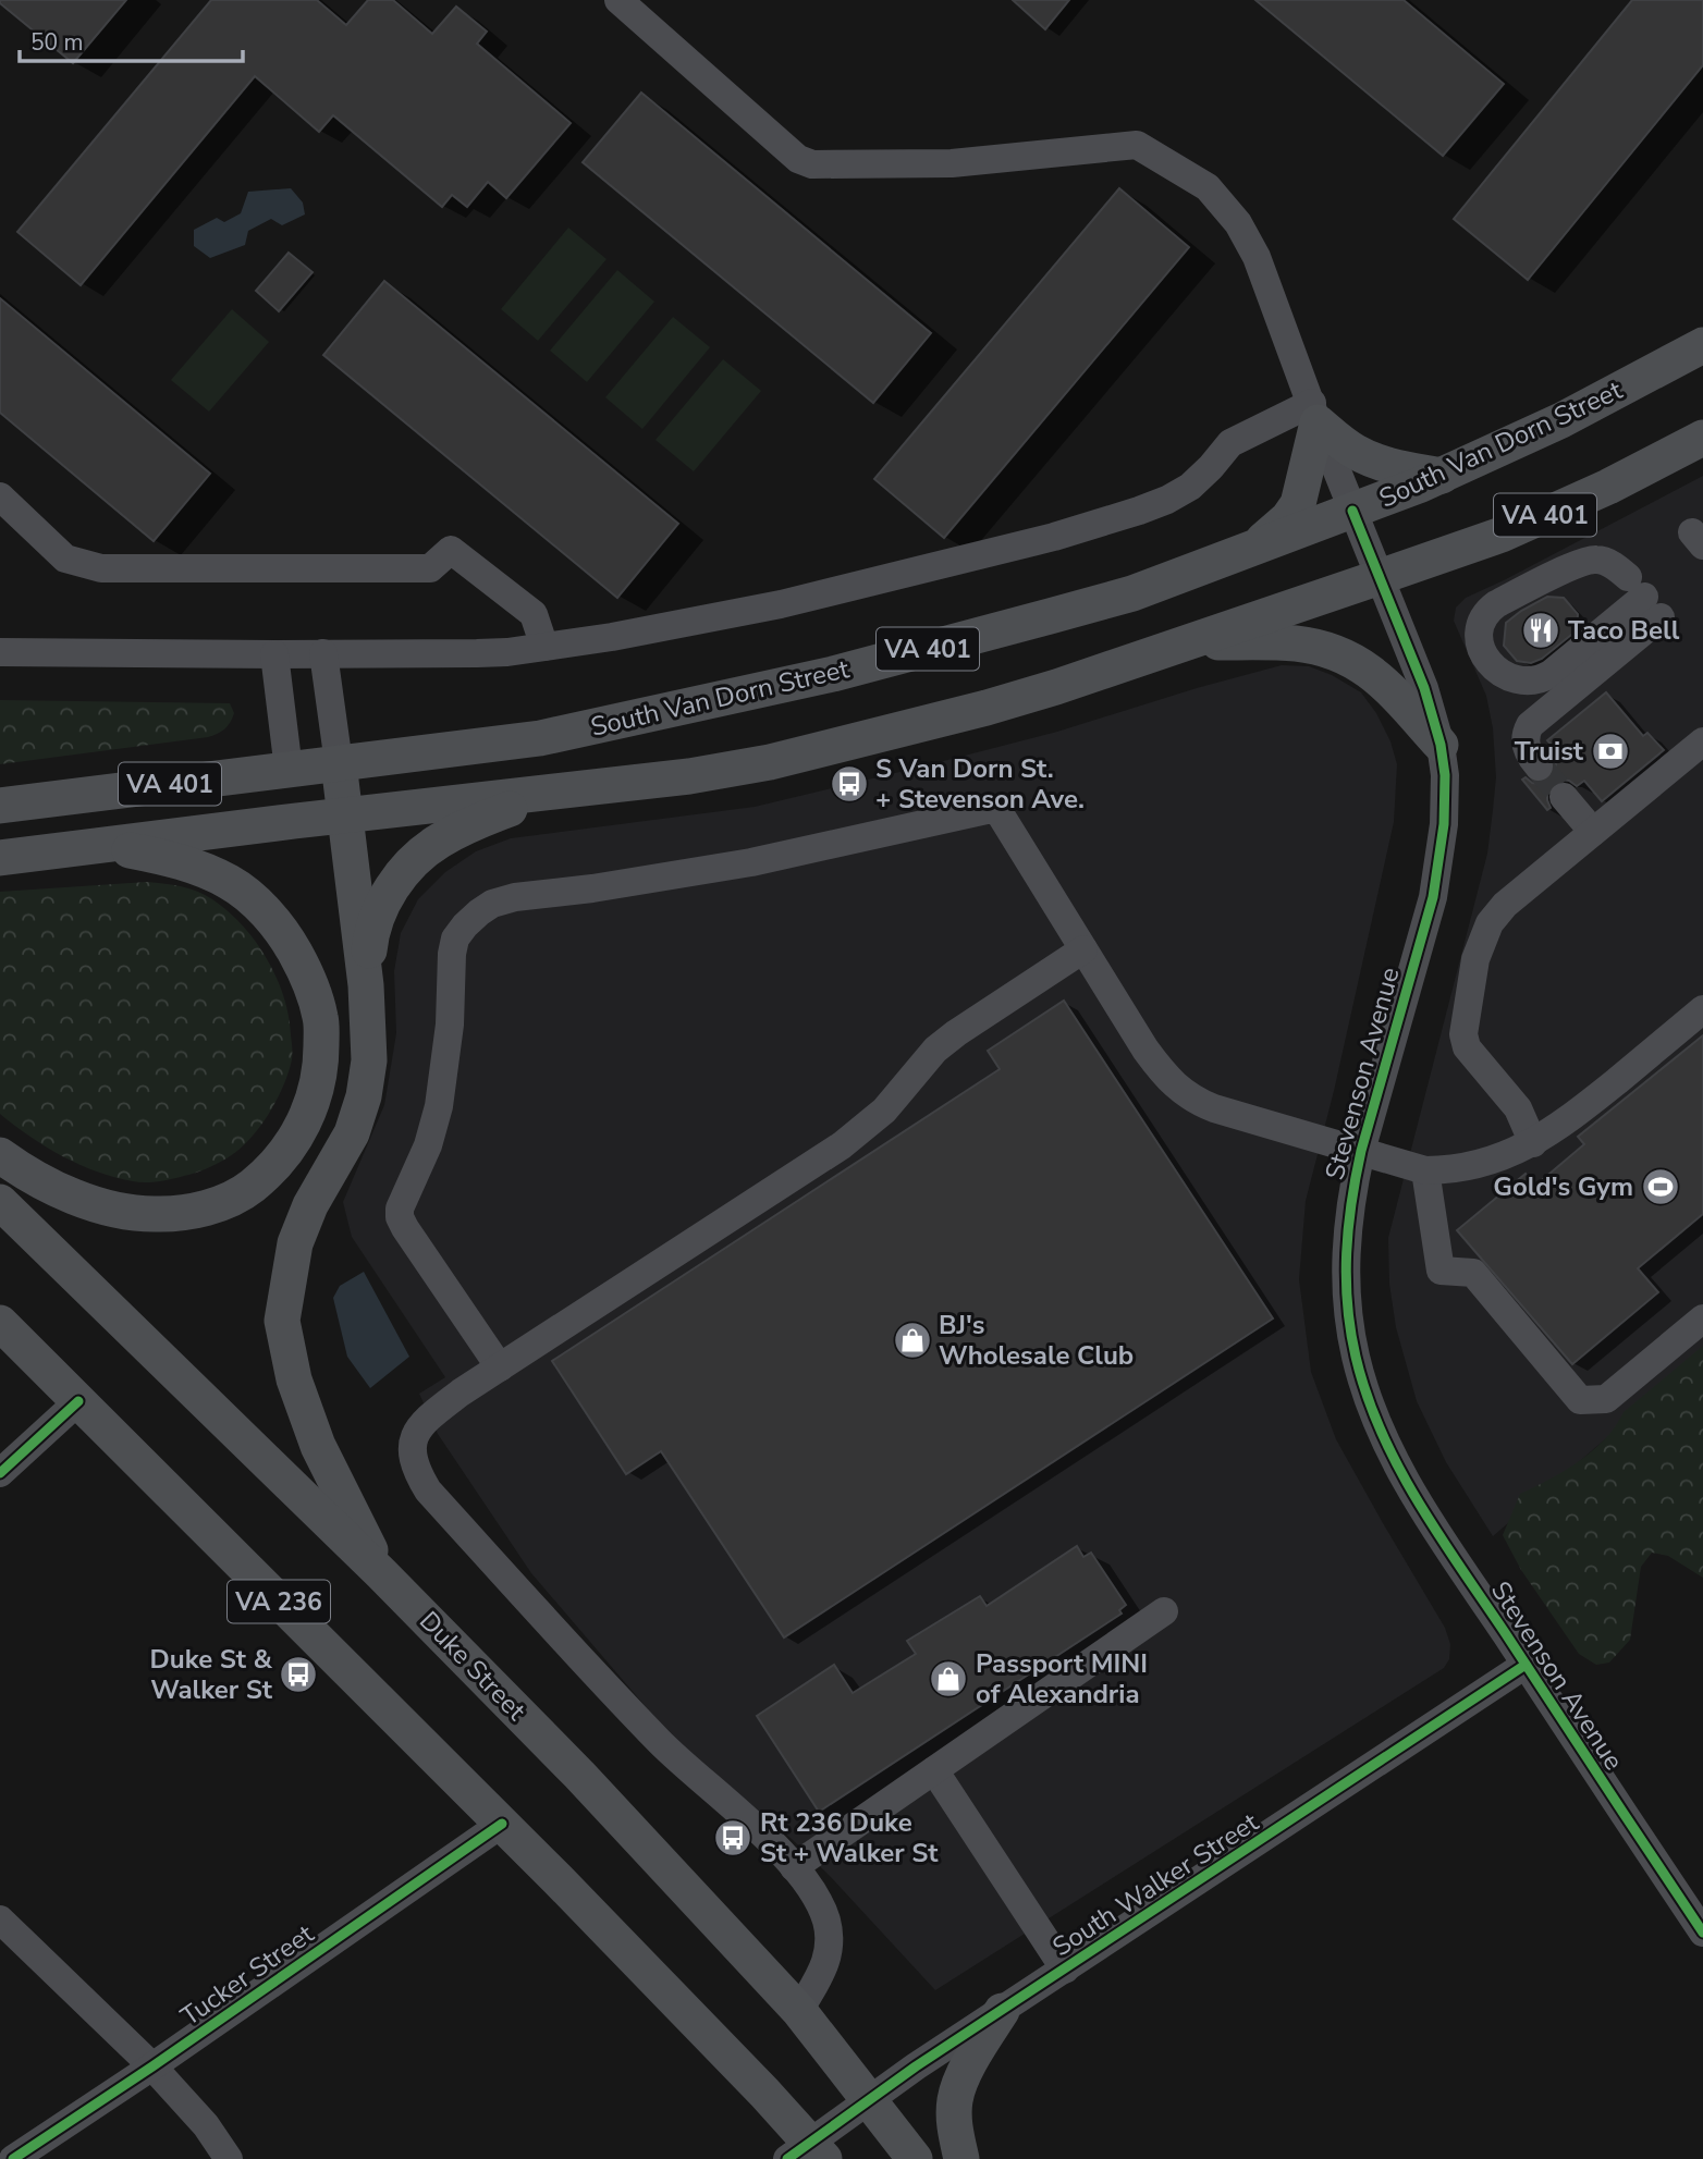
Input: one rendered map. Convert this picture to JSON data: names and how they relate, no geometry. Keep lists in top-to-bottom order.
{
  "streets": {
    "main road": [
      "South Van Dorn Street",
      "VA 401",
      "VA 236",
      "Duke Street"
    ],
    "street": ["Stevenson Avenue", "South Walker Street", "Tucker Street"]
  },
  "crossings": [
    ["South Van Dorn Street", "Stevenson Avenue"],
    ["VA 401", "Stevenson Avenue"],
    ["Stevenson Avenue", "South Walker Street"],
    ["VA 236", "South Walker Street"],
    ["VA 236", "Tucker Street"],
    ["Duke Street", "South Walker Street"]
  ],
  "places": {
    "restaurant": ["Taco Bell"],
    "bank": ["Truist"],
    "bus stop": ["S Van Dorn St. + Stevenson Ave.", "Duke St & Walker St", "Rt 236 Duke St + Walker St"],
    "sports": ["Gold's Gym"],
    "shop": ["BJ's Wholesale Club", "Passport MINI of Alexandria"]
  },
  "scale_bar": "50 m"
}
